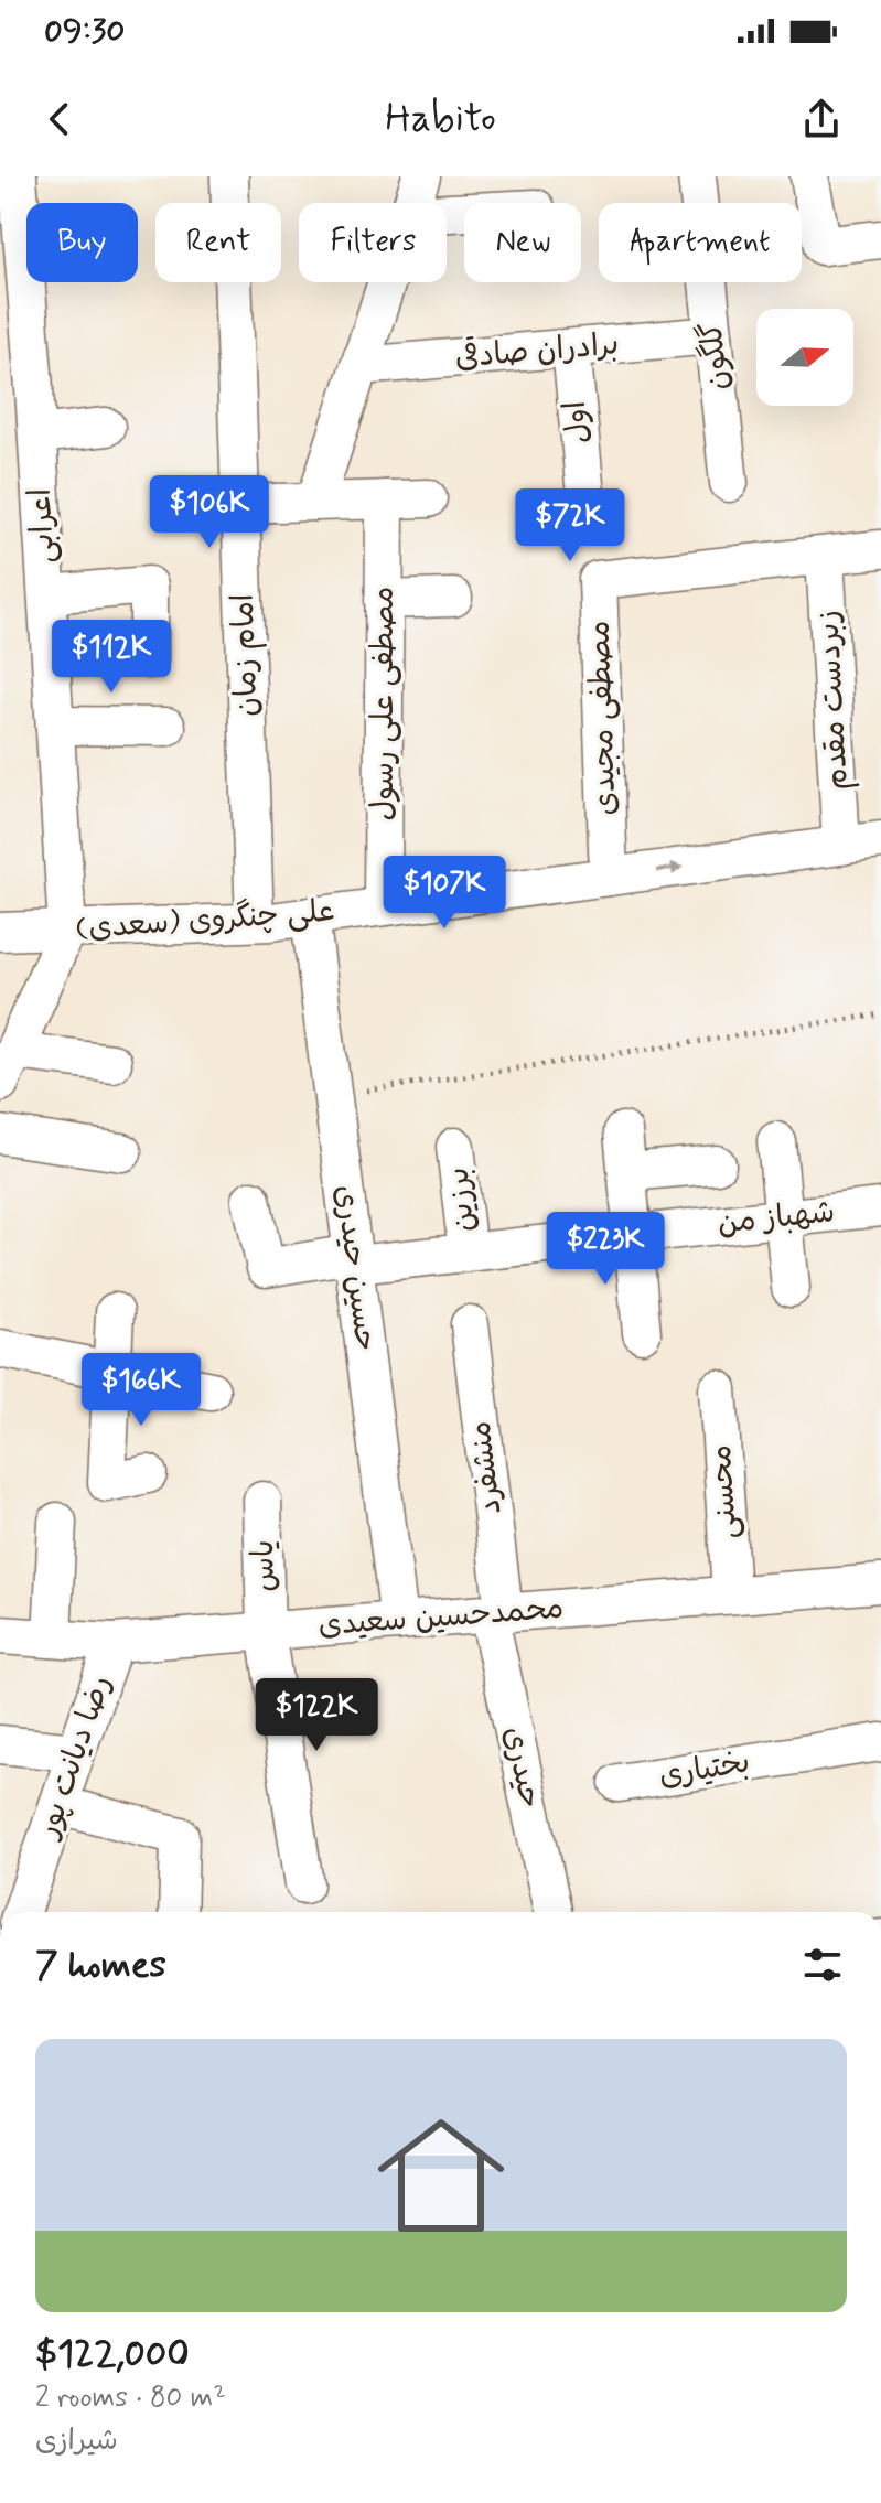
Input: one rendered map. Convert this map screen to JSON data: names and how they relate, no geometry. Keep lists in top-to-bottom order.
{
  "streets": {
    "street": [
      "برادران صادقی",
      "گلگون",
      "اول",
      "اعرابی",
      "امام زمان",
      "زبردست مقدم",
      "مصطفی علی رسول",
      "مصطفی مجیدی",
      "علی چنگروی (سعدی)",
      "برزین",
      "شهباز من",
      "حسین حیدری",
      "منشفرد",
      "محسنی",
      "یاس",
      "محمدحسین سعیدی",
      "رضا دیانت پور",
      "حیدری",
      "بختیاری"
    ]
  },
  "crossings": [
    ["برادران صادقی", "گلگون"],
    ["برادران صادقی", "اول"],
    ["اعرابی", "علی چنگروی (سعدی)"],
    ["امام زمان", "علی چنگروی (سعدی)"],
    ["زبردست مقدم", "مصطفی مجیدی"],
    ["زبردست مقدم", "علی چنگروی (سعدی)"],
    ["مصطفی علی رسول", "علی چنگروی (سعدی)"],
    ["مصطفی مجیدی", "علی چنگروی (سعدی)"],
    ["علی چنگروی (سعدی)", "حسین حیدری"],
    ["برزین", "شهباز من"],
    ["شهباز من", "حسین حیدری"],
    ["حسین حیدری", "محمدحسین سعیدی"],
    ["منشفرد", "محمدحسین سعیدی"],
    ["منشفرد", "حیدری"],
    ["محسنی", "محمدحسین سعیدی"],
    ["یاس", "محمدحسین سعیدی"],
    ["محمدحسین سعیدی", "رضا دیانت پور"],
    ["محمدحسین سعیدی", "حیدری"]
  ],
  "north": "right",
  "page": {
    "status": "09:30",
    "header": "Habito",
    "chip": [
      "Buy",
      "Rent",
      "Filters",
      "New",
      "Apartment"
    ],
    "price": [
      "$106K",
      "$72K",
      "$112K",
      "$107K",
      "$223K",
      "$166K",
      "$122K"
    ],
    "heading": "7 homes",
    "list": [
      {
        "name": "$122,000",
        "note": "2 rooms · 80 m² · شیرازی"
      }
    ]
  }
}
